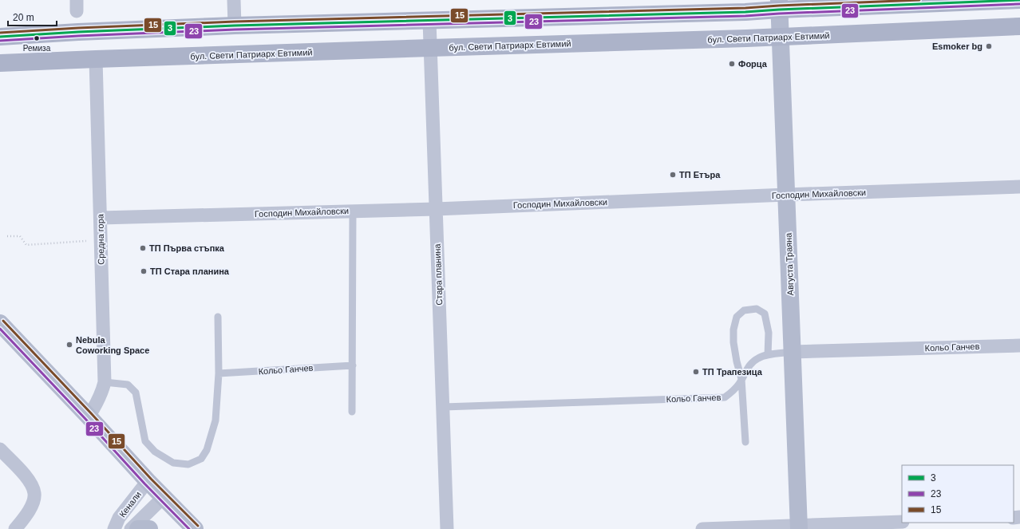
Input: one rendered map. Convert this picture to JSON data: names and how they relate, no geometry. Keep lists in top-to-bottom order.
{
  "streets": {
    "main road": ["бул. Свети Патриарх Евтимий"],
    "street": [
      "Господин Михайловски",
      "Средна гора",
      "Августа Траяна",
      "Стара планина",
      "Кольо Ганчев",
      "Кенали"
    ]
  },
  "crossings": [
    ["бул. Свети Патриарх Евтимий", "Средна гора"],
    ["бул. Свети Патриарх Евтимий", "Августа Траяна"],
    ["бул. Свети Патриарх Евтимий", "Стара планина"],
    ["Господин Михайловски", "Средна гора"],
    ["Господин Михайловски", "Августа Траяна"],
    ["Господин Михайловски", "Стара планина"],
    ["Августа Траяна", "Кольо Ганчев"],
    ["Стара планина", "Кольо Ганчев"]
  ],
  "places": [
    "Ремиза",
    "Esmoker bg",
    "Форца",
    "ТП Етъра",
    "ТП Първа стъпка",
    "ТП Стара планина",
    "Nebula Coworking Space",
    "ТП Трапезица"
  ],
  "lines": ["transit line 3", "transit line 15", "transit line 23"],
  "legend": ["3", "23", "15"],
  "scale_bar": "20 m"
}
